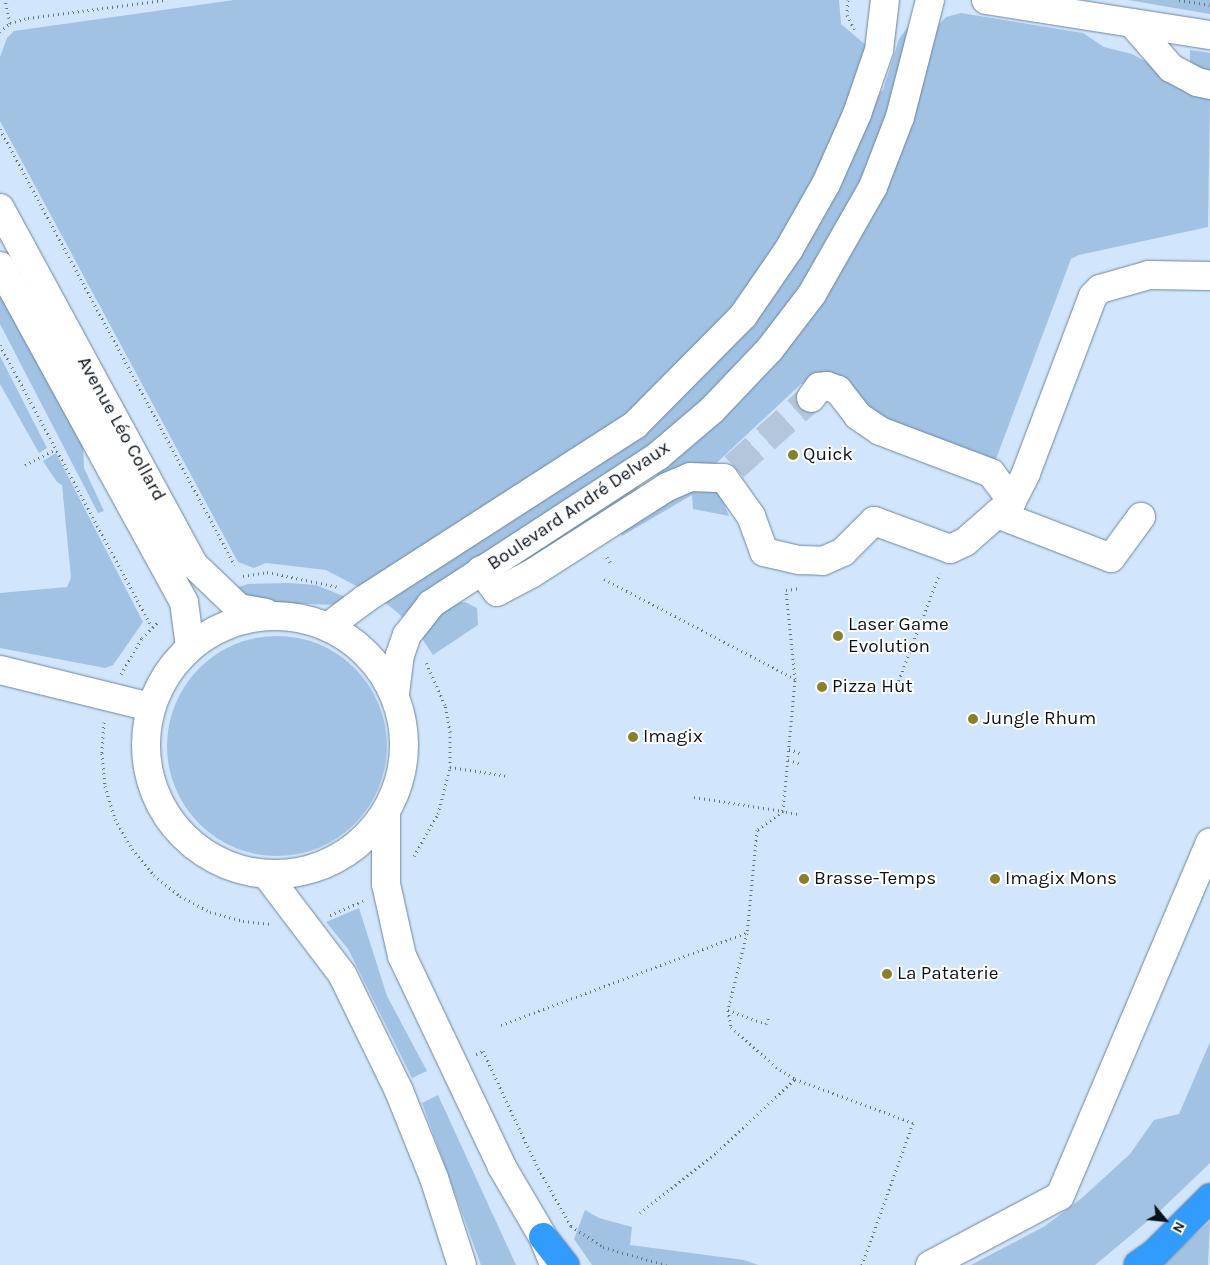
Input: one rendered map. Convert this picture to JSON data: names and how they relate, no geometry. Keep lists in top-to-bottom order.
{
  "streets": {
    "street": ["Avenue Léo Collard", "Boulevard André Delvaux"]
  },
  "places": [
    "Quick",
    "Laser Game Evolution",
    "Pizza Hut",
    "Jungle Rhum",
    "Imagix",
    "Brasse-Temps",
    "Imagix Mons",
    "La Pataterie"
  ],
  "north": "bottom right"
}
